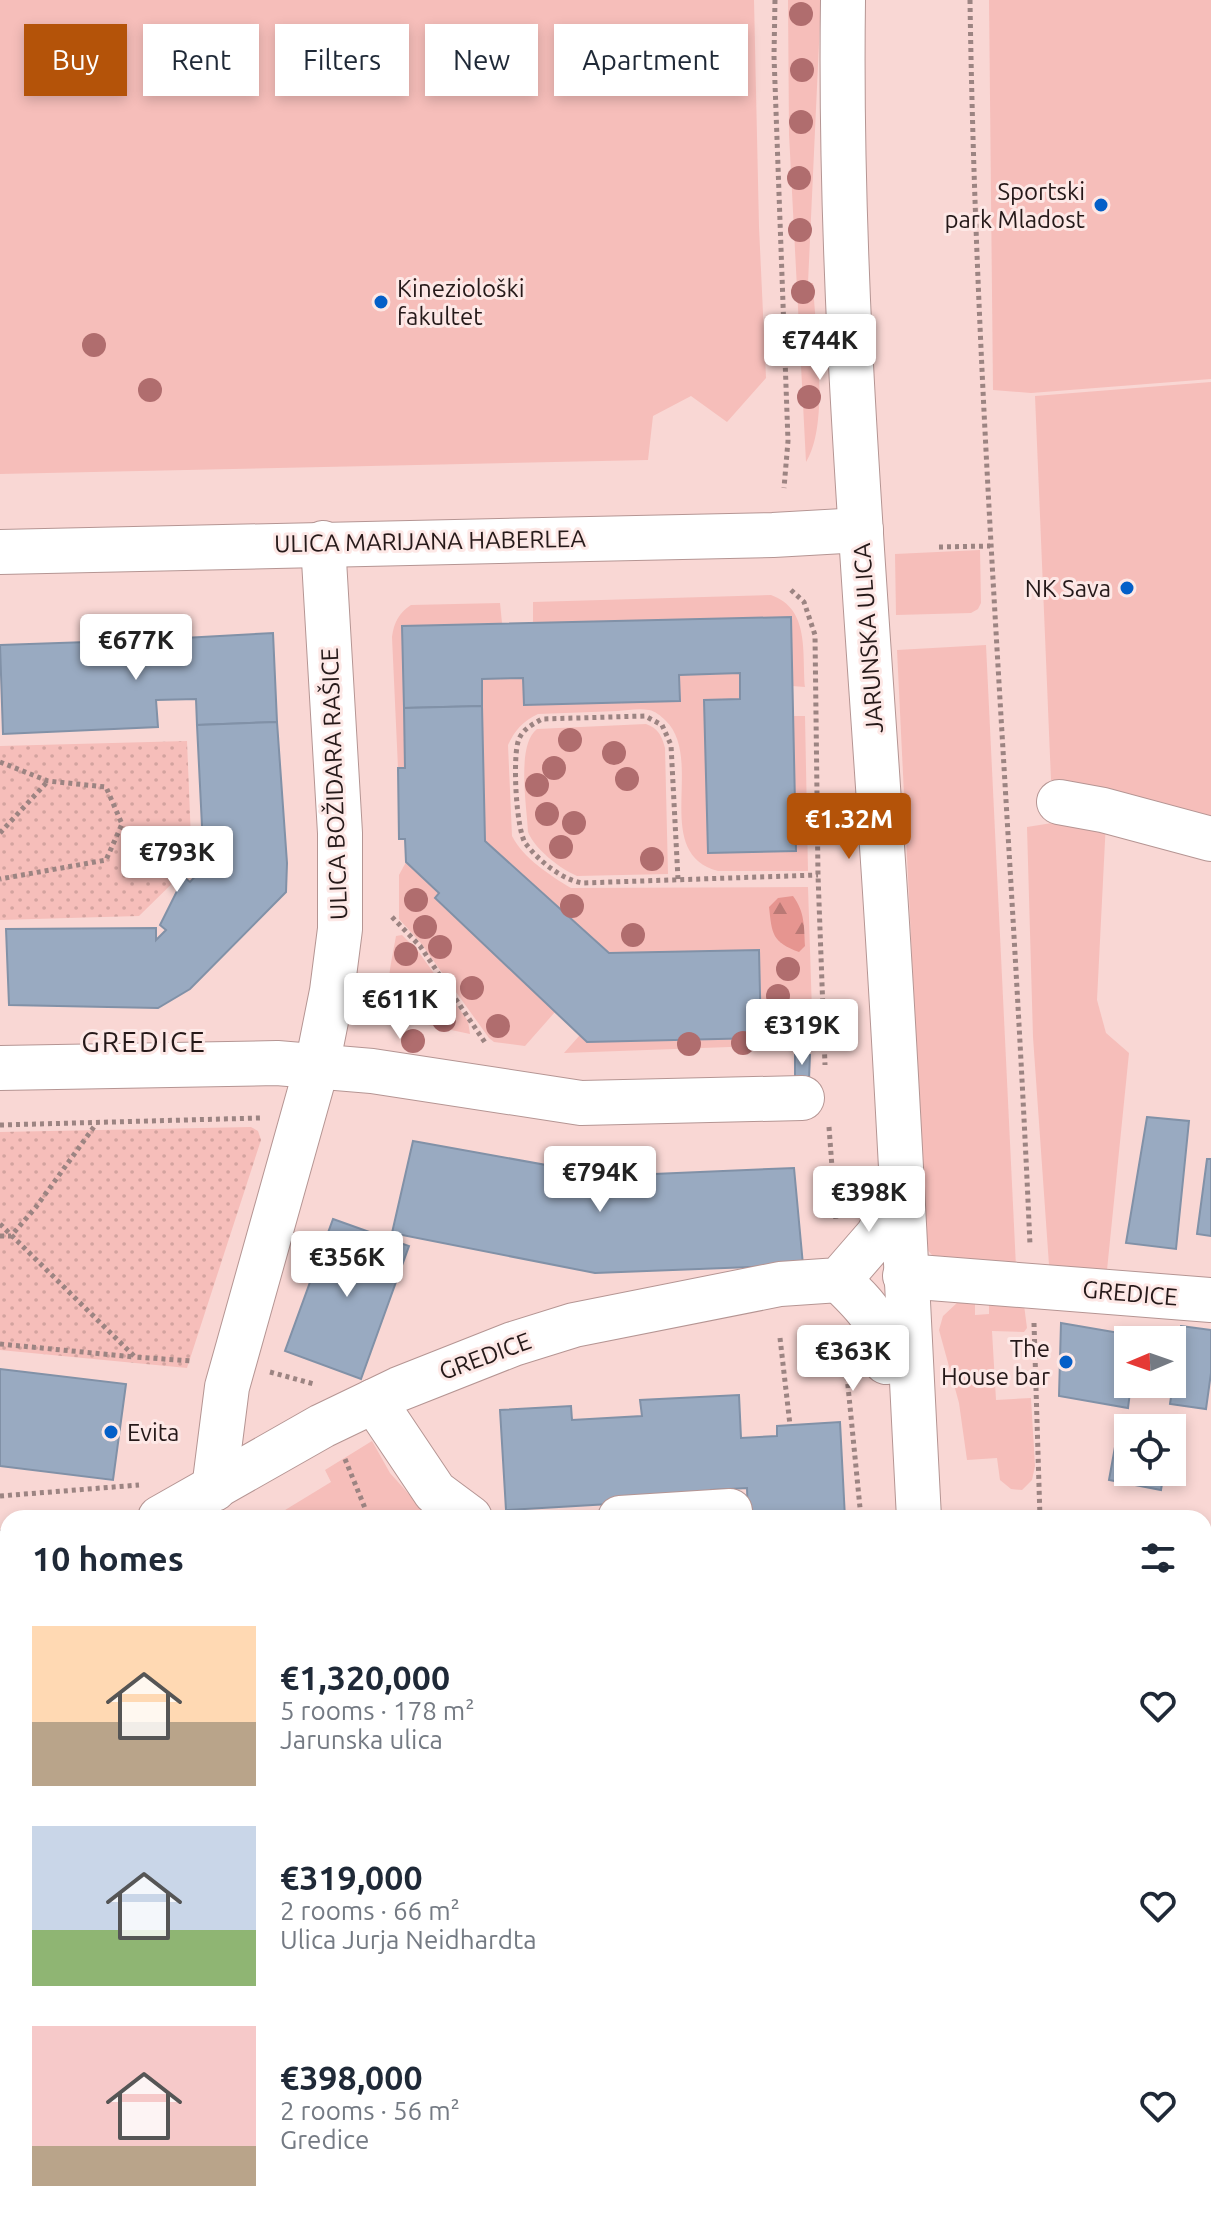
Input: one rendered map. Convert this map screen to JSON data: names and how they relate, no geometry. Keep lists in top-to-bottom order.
{
  "streets": {
    "street": [
      "ULICA MARIJANA HABERLEA",
      "JARUNSKA ULICA",
      "ULICA BOŽIDARA RAŠICE",
      "GREDICE"
    ]
  },
  "crossings": [
    ["ULICA MARIJANA HABERLEA", "JARUNSKA ULICA"],
    ["ULICA MARIJANA HABERLEA", "ULICA BOŽIDARA RAŠICE"],
    ["JARUNSKA ULICA", "GREDICE"],
    ["ULICA BOŽIDARA RAŠICE", "GREDICE"]
  ],
  "districts": ["GREDICE"],
  "places": [
    "Sportski park Mladost",
    "Kineziološki fakultet",
    "NK Sava",
    "The House bar",
    "Evita"
  ],
  "north": "left",
  "page": {
    "chip": [
      "Buy",
      "Rent",
      "Filters",
      "New",
      "Apartment"
    ],
    "price": [
      "€744K",
      "€677K",
      "€1.32M",
      "€793K",
      "€611K",
      "€319K",
      "€794K",
      "€398K",
      "€356K",
      "€363K"
    ],
    "heading": "10 homes",
    "list": [
      {
        "name": "€1,320,000",
        "note": "5 rooms · 178 m² · Jarunska ulica"
      },
      {
        "name": "€319,000",
        "note": "2 rooms · 66 m² · Ulica Jurja Neidhardta"
      },
      {
        "name": "€398,000",
        "note": "2 rooms · 56 m² · Gredice"
      }
    ]
  }
}
